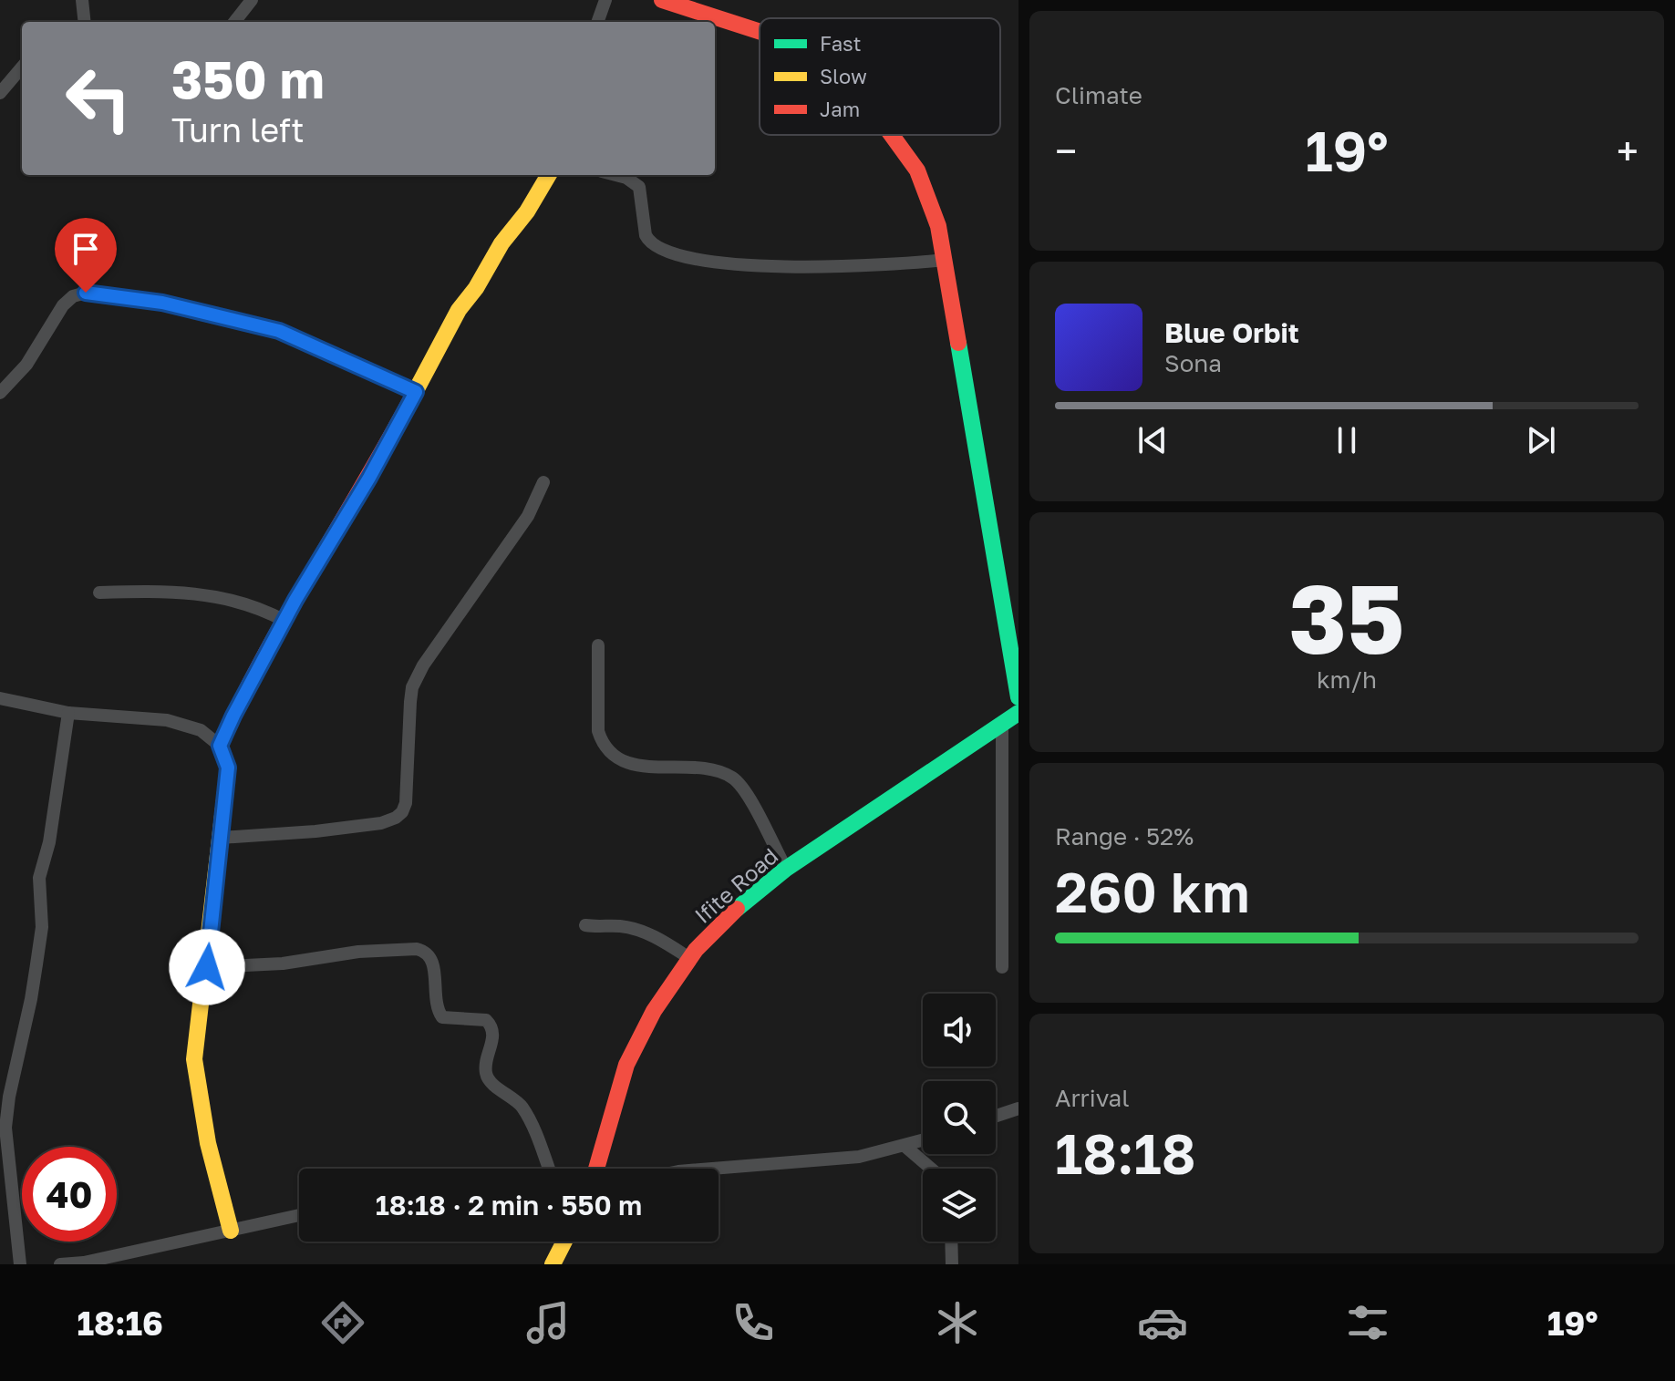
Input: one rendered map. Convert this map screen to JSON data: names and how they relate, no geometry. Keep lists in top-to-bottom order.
{
  "streets": {
    "street": ["Ifite Road"]
  },
  "legend": ["Fast", "Slow", "Jam"],
  "page": {
    "tile": [
      "Climate",
      ["35", "km/h"],
      ["Range · 52%", "260 km"],
      ["Arrival", "18:18"]
    ],
    "turn": ["350 m", "Turn left"],
    "heat": ["−", "19°", "+"],
    "song": ["Blue Orbit", "Sona"],
    "limit": "40",
    "trip": "18:18 · 2 min · 550 m",
    "tabs": ["18:16", "19°"]
  }
}
